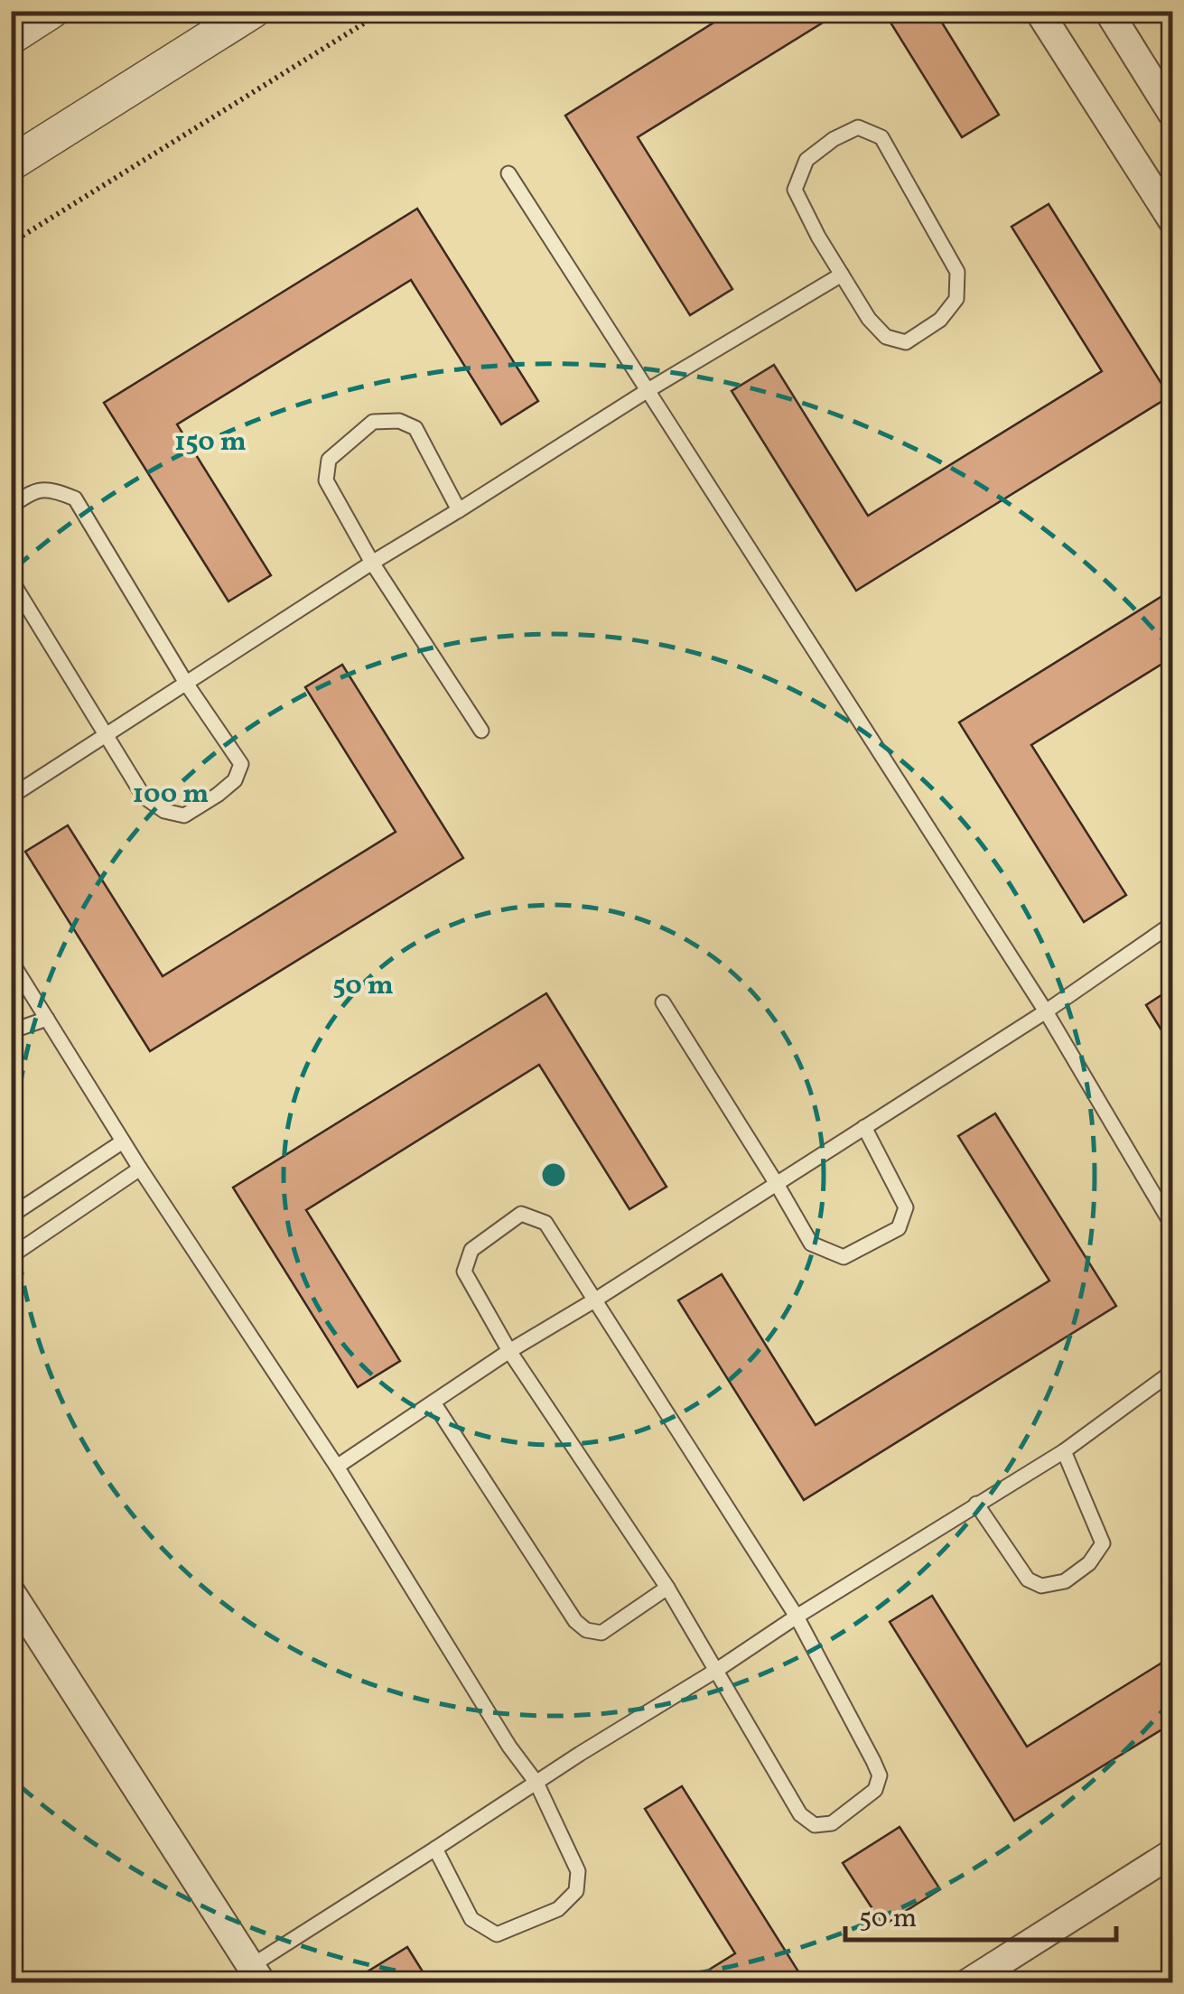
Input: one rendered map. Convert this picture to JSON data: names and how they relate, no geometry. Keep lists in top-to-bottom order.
{
  "scale_bar": "50 m",
  "rings": ["150 m", "100 m", "50 m"]
}
